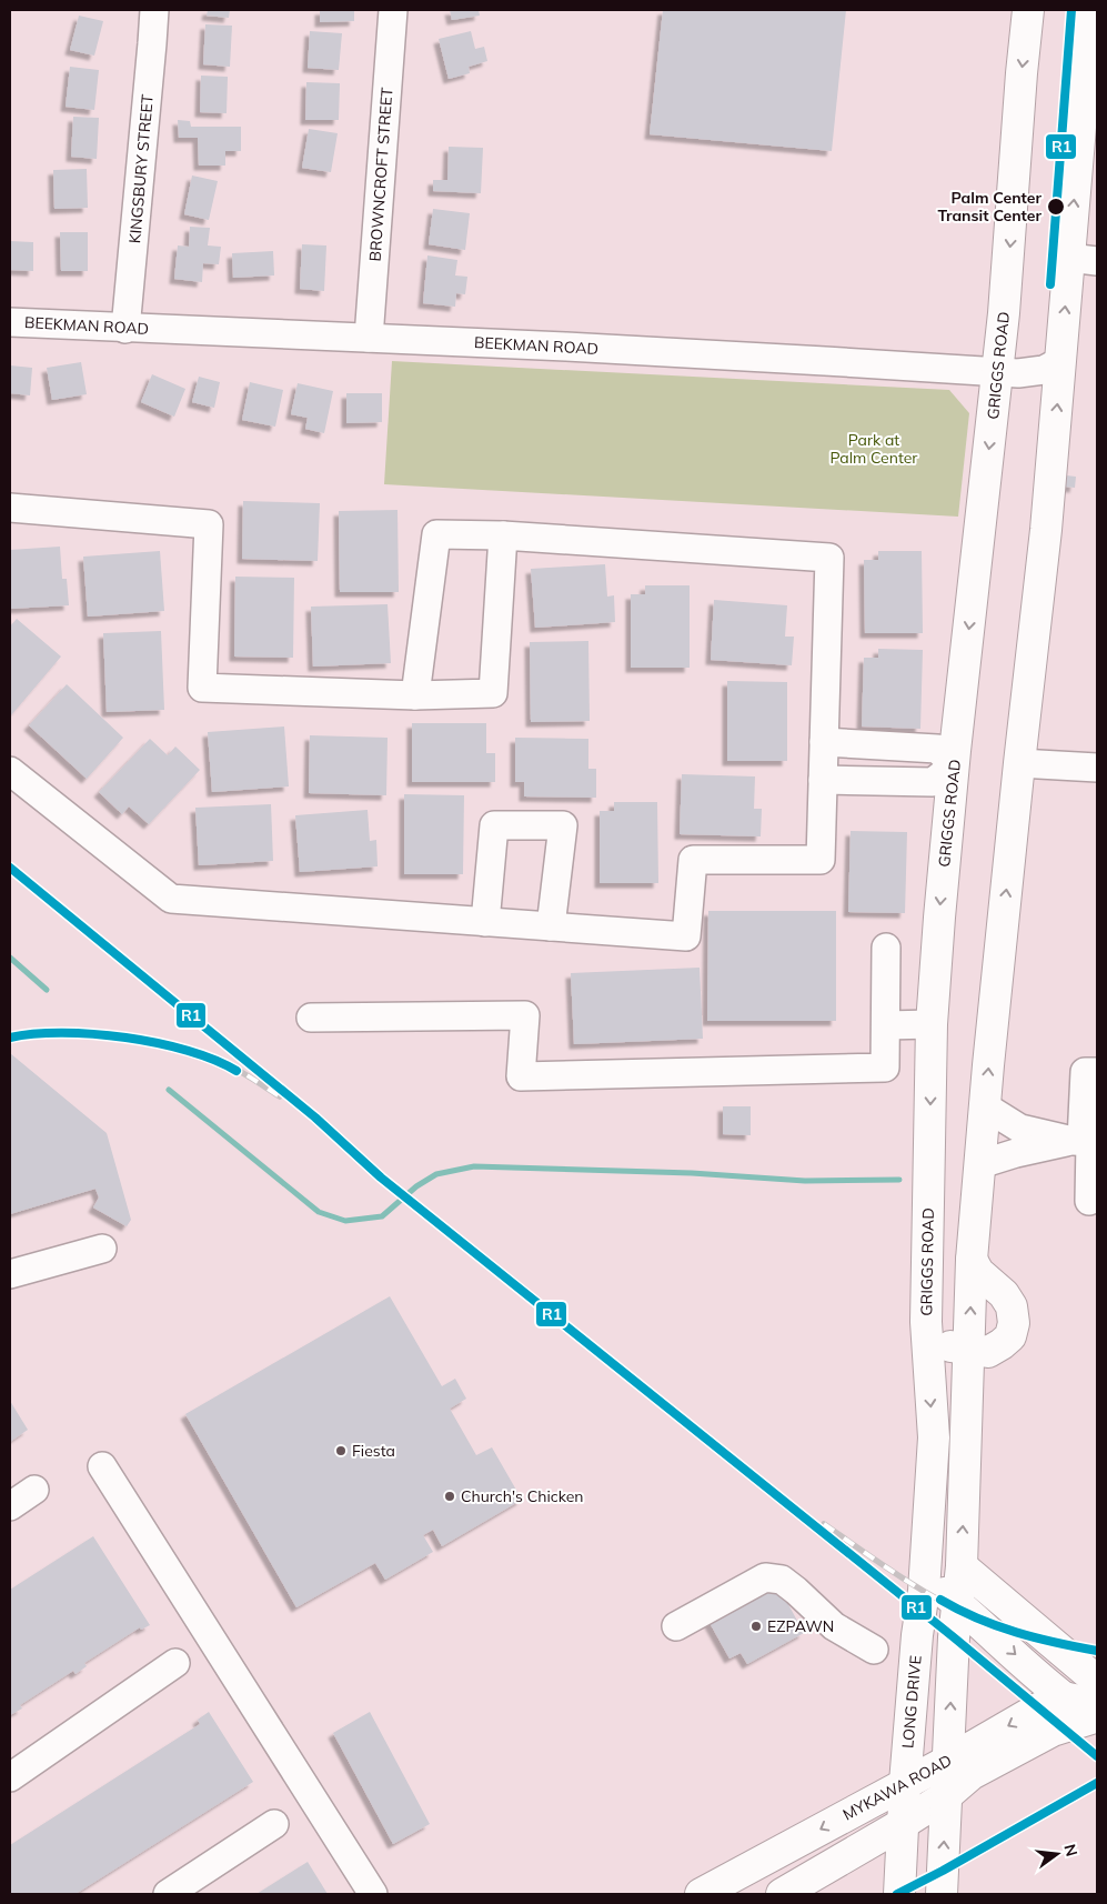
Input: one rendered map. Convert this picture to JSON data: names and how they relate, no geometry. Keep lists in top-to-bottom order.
{
  "streets": {
    "main road": ["GRIGGS ROAD", "LONG DRIVE", "MYKAWA ROAD"],
    "street": ["KINGSBURY STREET", "BROWNCROFT STREET", "BEEKMAN ROAD"]
  },
  "crossings": [
    ["KINGSBURY STREET", "BEEKMAN ROAD"],
    ["BROWNCROFT STREET", "BEEKMAN ROAD"],
    ["BEEKMAN ROAD", "GRIGGS ROAD"],
    ["GRIGGS ROAD", "LONG DRIVE"],
    ["LONG DRIVE", "MYKAWA ROAD"]
  ],
  "parks": ["Park at Palm Center"],
  "places": [
    "Palm Center Transit Center",
    "Fiesta",
    "Church's Chicken",
    "EZPAWN"
  ],
  "lines": ["transit line R1"],
  "north": "right"
}
